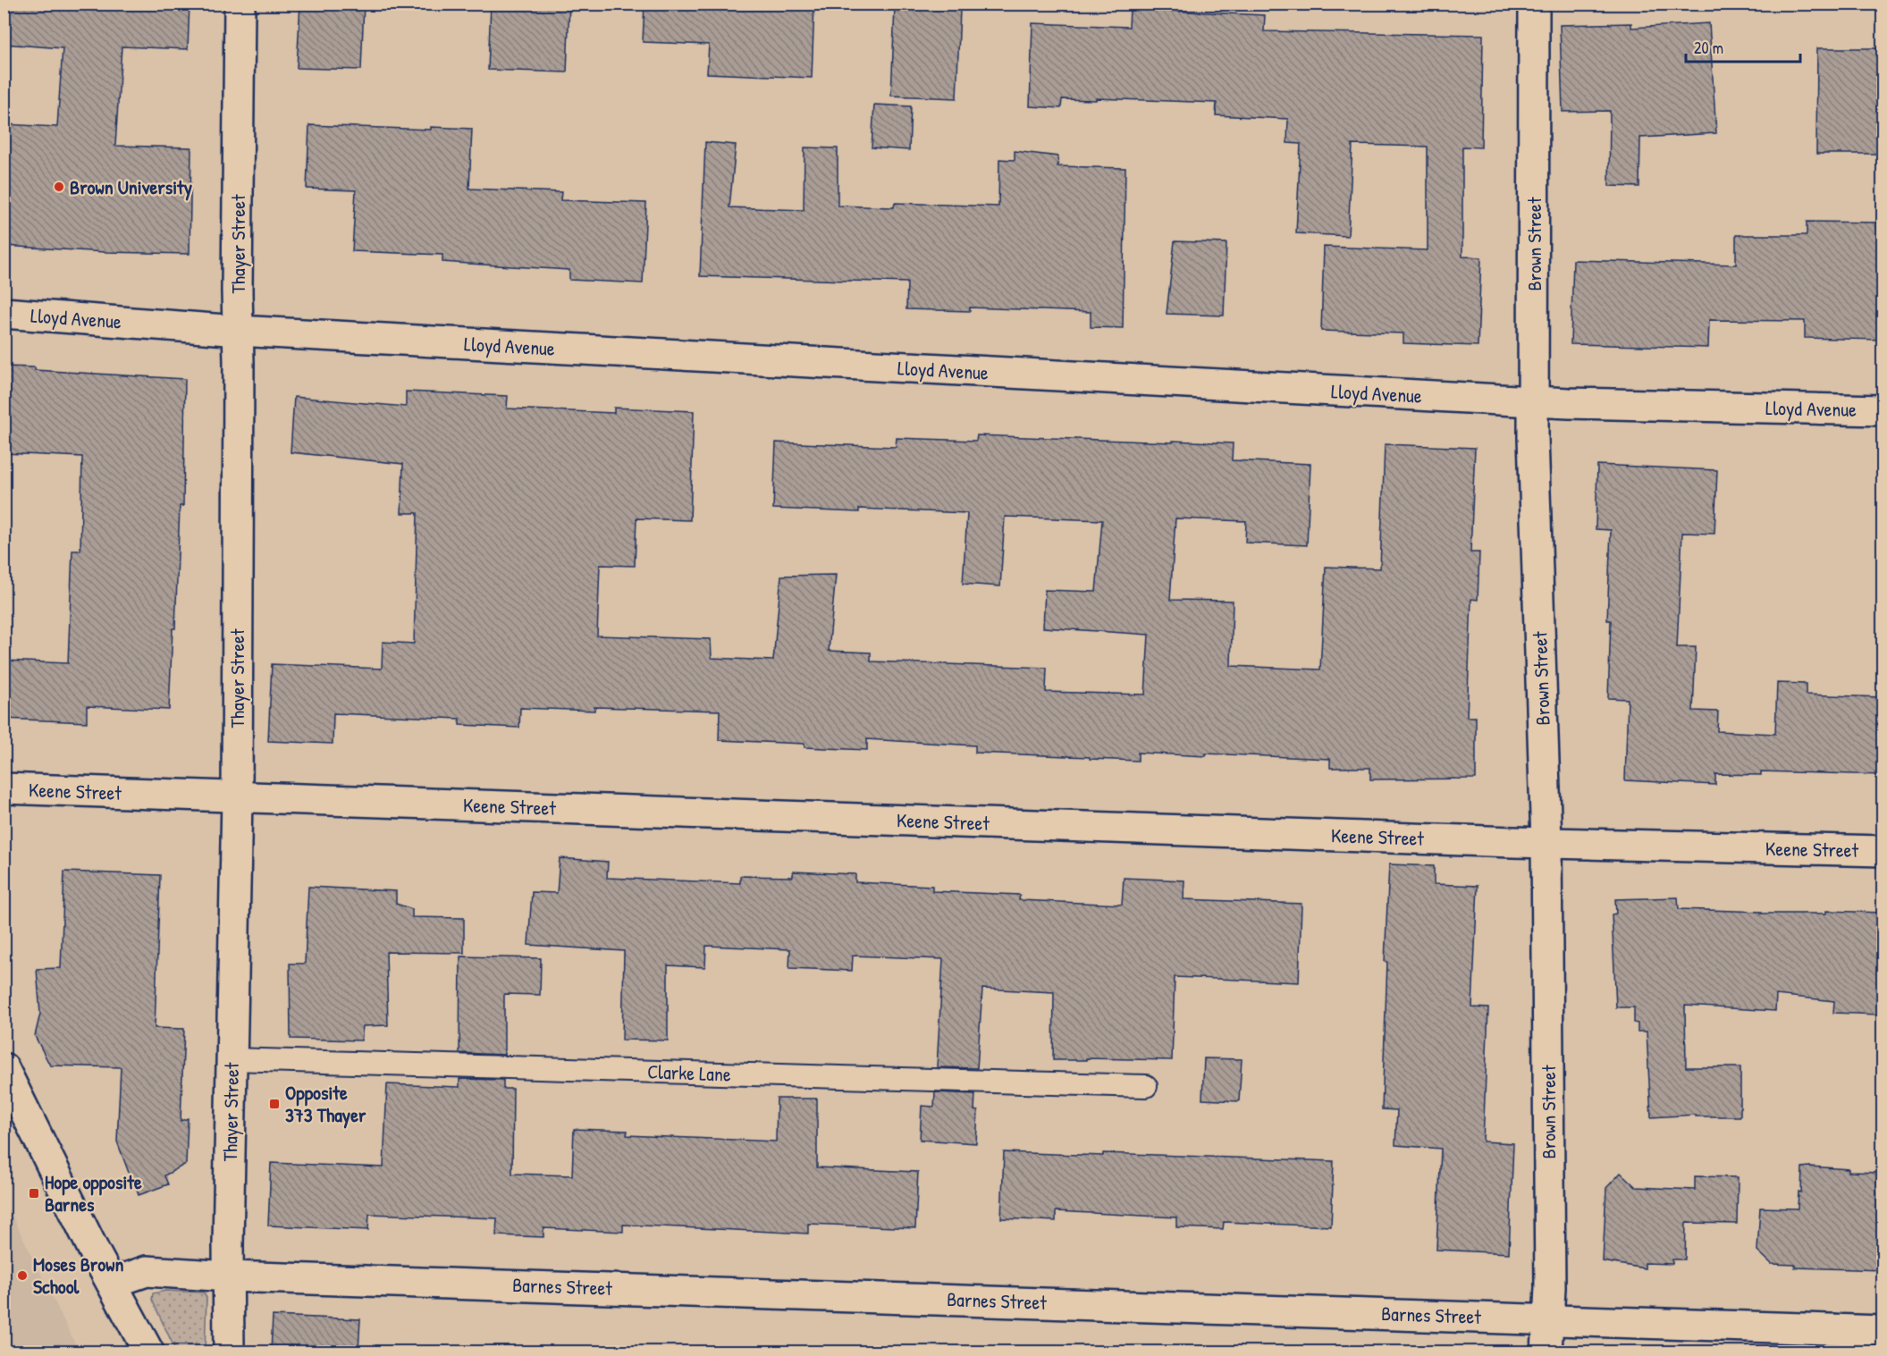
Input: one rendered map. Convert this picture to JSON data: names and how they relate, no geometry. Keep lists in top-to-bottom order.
{
  "streets": {
    "street": [
      "Thayer Street",
      "Brown Street",
      "Lloyd Avenue",
      "Keene Street",
      "Barnes Street"
    ],
    "lane": ["Clarke Lane"]
  },
  "crossings": [
    ["Thayer Street", "Lloyd Avenue"],
    ["Thayer Street", "Keene Street"],
    ["Thayer Street", "Clarke Lane"],
    ["Thayer Street", "Barnes Street"],
    ["Brown Street", "Lloyd Avenue"],
    ["Brown Street", "Keene Street"],
    ["Brown Street", "Barnes Street"]
  ],
  "places": {
    "other": ["Brown University", "Moses Brown School"],
    "transit": ["Opposite 373 Thayer", "Hope opposite Barnes"]
  },
  "scale_bar": "20 m"
}
